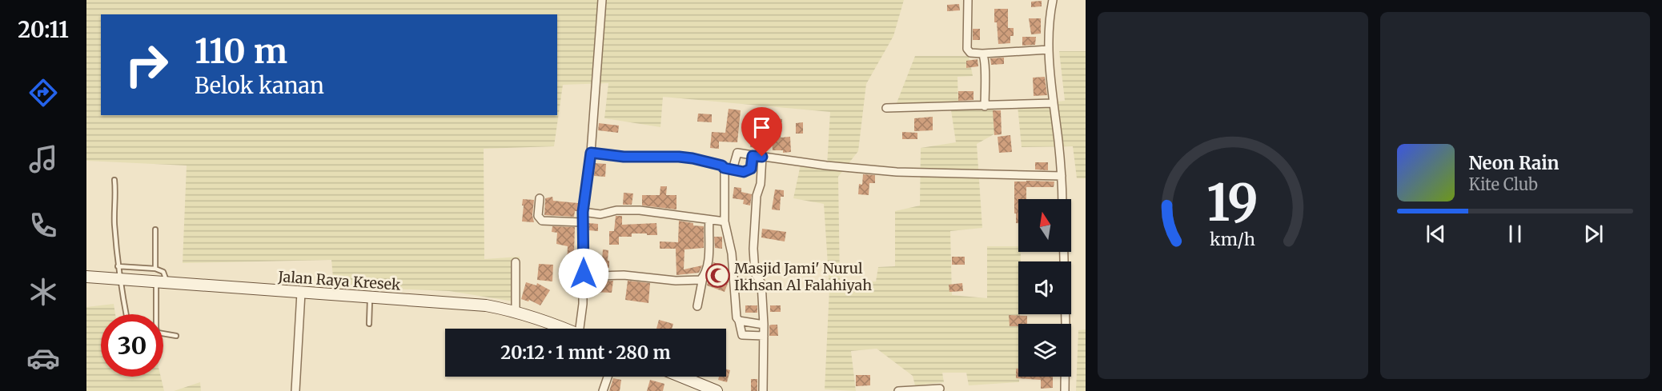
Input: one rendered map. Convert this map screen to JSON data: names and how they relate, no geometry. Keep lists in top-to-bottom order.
{
  "streets": {
    "main road": ["Jalan Raya Kresek"]
  },
  "places": {
    "mosque": ["Masjid Jami' Nurul Ikhsan Al Falahiyah"]
  },
  "north": "top",
  "page": {
    "tabs": "20:11",
    "turn": ["110 m", "Belok kanan"],
    "song": ["Neon Rain", "Kite Club"],
    "limit": "30",
    "trip": "20:12 · 1 mnt · 280 m",
    "gauge": ["19", "km/h"]
  }
}
